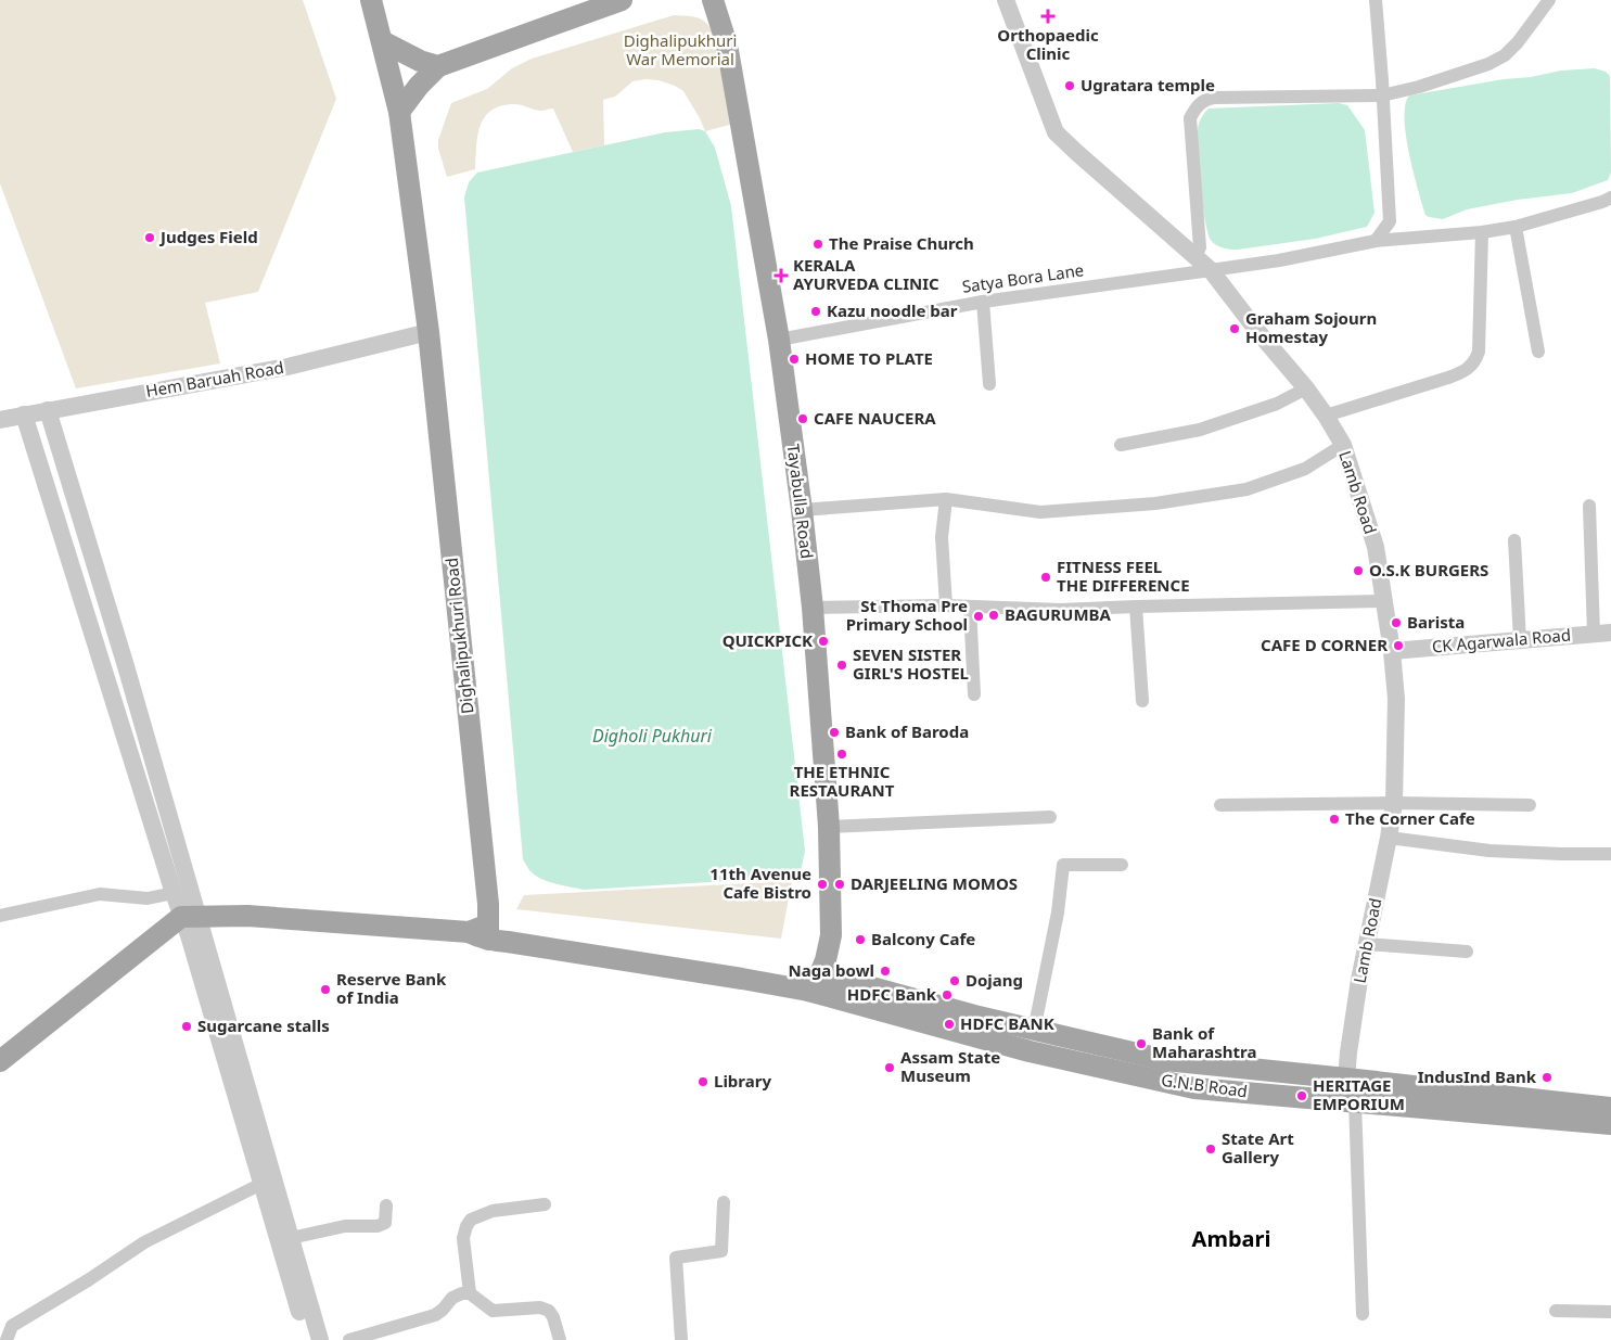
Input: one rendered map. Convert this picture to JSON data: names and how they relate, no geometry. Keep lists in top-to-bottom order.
{
  "streets": {
    "main road": ["Tayabulla Road", "Dighalipukhuri Road", "G.N.B Road"],
    "street": [
      "Satya Bora Lane",
      "Hem Baruah Road",
      "Lamb Road",
      "CK Agarwala Road"
    ]
  },
  "crossings": [
    ["Satya Bora Lane", "Lamb Road"],
    ["Satya Bora Lane", "Tayabulla Road"],
    ["Hem Baruah Road", "Dighalipukhuri Road"],
    ["Lamb Road", "CK Agarwala Road"],
    ["Lamb Road", "G.N.B Road"],
    ["Tayabulla Road", "G.N.B Road"]
  ],
  "districts": ["Ambari"],
  "water": ["Digholi Pukhuri"],
  "parks": ["Dighalipukhuri War Memorial"],
  "places": {
    "health": ["Orthopaedic Clinic", "KERALA AYURVEDA CLINIC"],
    "other": [
      "Ugratara temple",
      "Judges Field",
      "The Praise Church",
      "Kazu noodle bar",
      "Graham Sojourn Homestay",
      "HOME TO PLATE",
      "CAFE NAUCERA",
      "O.S.K BURGERS",
      "FITNESS FEEL THE DIFFERENCE",
      "BAGURUMBA",
      "St Thoma Pre Primary School",
      "Barista",
      "QUICKPICK",
      "CAFE D CORNER",
      "SEVEN SISTER GIRL'S HOSTEL",
      "Bank of Baroda",
      "THE ETHNIC RESTAURANT",
      "The Corner Cafe",
      "11th Avenue Cafe Bistro",
      "DARJEELING MOMOS",
      "Balcony Cafe",
      "Naga bowl",
      "Dojang",
      "Reserve Bank of India",
      "HDFC Bank",
      "HDFC BANK",
      "Sugarcane stalls",
      "Bank of Maharashtra",
      "Assam State Museum",
      "IndusInd Bank",
      "Library",
      "HERITAGE EMPORIUM",
      "State Art Gallery"
    ]
  }
}
